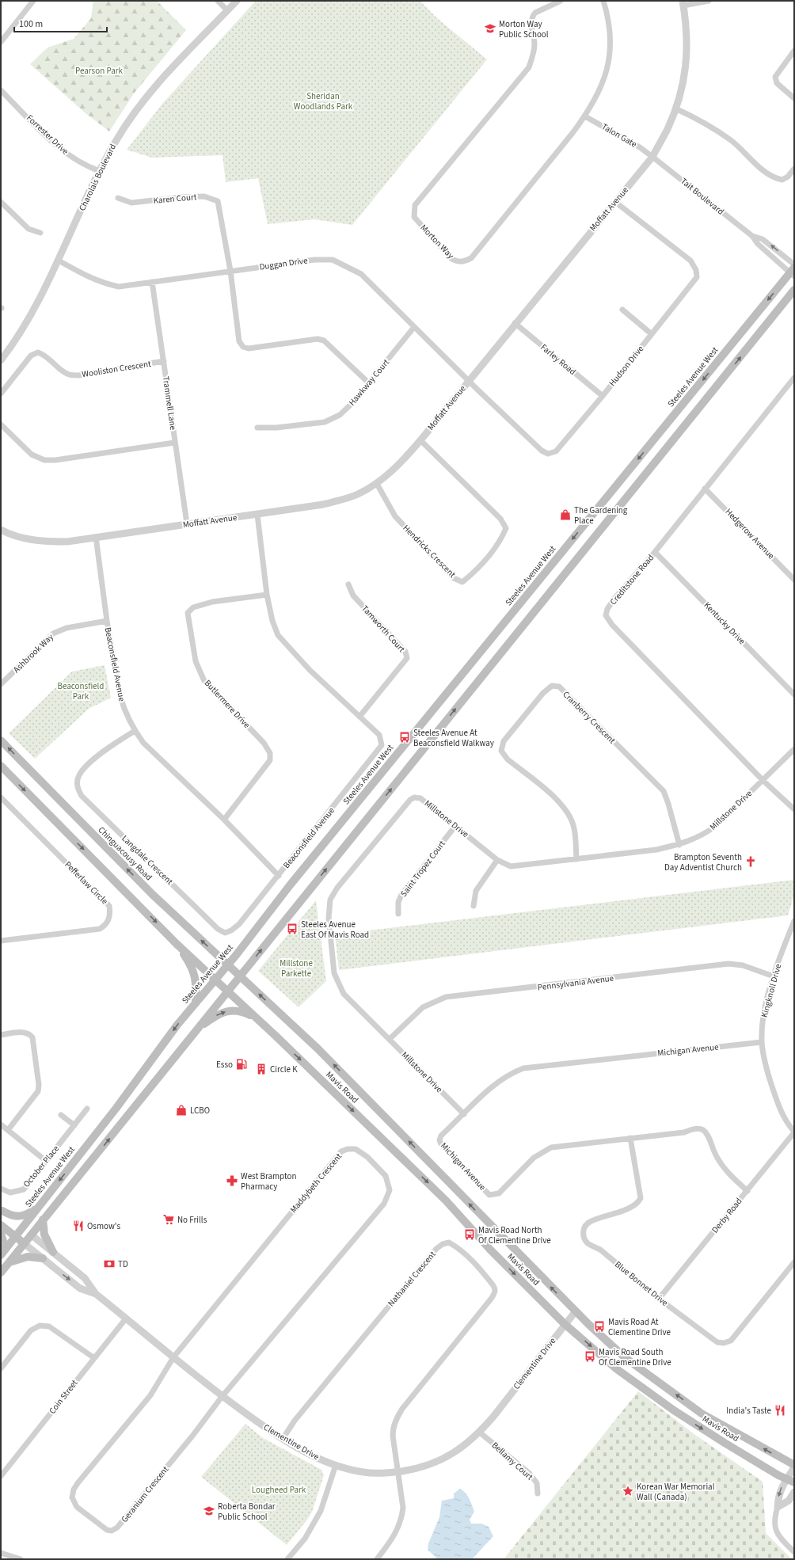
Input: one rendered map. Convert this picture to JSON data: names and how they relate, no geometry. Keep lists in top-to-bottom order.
{
  "streets": {
    "main road": ["Steeles Avenue West", "Chinguacousy Road", "Mavis Road"],
    "street": [
      "Forrester Drive",
      "Talon Gate",
      "Charolais Boulevard",
      "Tait Boulevard",
      "Karen Court",
      "Moffatt Avenue",
      "Morton Way",
      "Duggan Drive",
      "Farley Road",
      "Hudson Drive",
      "Wooliston Crescent",
      "Hawkway Court",
      "Trammell Lane",
      "Hedgerow Avenue",
      "Hendricks Crescent",
      "Creditstone Road",
      "Kentucky Drive",
      "Tamworth Court",
      "Ashbrook Way",
      "Beaconsfield Avenue",
      "Butlermere Drive",
      "Cranberry Crescent",
      "Millstone Drive",
      "Langdale Crescent",
      "Saint Tropez Court",
      "Pefferlaw Circle",
      "Pennsylvania Avenue",
      "Kingknoll Drive",
      "Michigan Avenue",
      "October Place",
      "Maddybeth Crescent",
      "Derby Road",
      "Nathaniel Crescent",
      "Blue Bonnet Drive",
      "Clementine Drive",
      "Coin Street",
      "Bellamy Court",
      "Geranium Crescent"
    ]
  },
  "crossings": [
    ["Forrester Drive", "Charolais Boulevard"],
    ["Talon Gate", "Tait Boulevard"],
    ["Talon Gate", "Moffatt Avenue"],
    ["Talon Gate", "Morton Way"],
    ["Charolais Boulevard", "Duggan Drive"],
    ["Tait Boulevard", "Moffatt Avenue"],
    ["Tait Boulevard", "Steeles Avenue West"],
    ["Karen Court", "Duggan Drive"],
    ["Moffatt Avenue", "Duggan Drive"],
    ["Moffatt Avenue", "Farley Road"],
    ["Moffatt Avenue", "Hudson Drive"],
    ["Moffatt Avenue", "Trammell Lane"],
    ["Moffatt Avenue", "Hendricks Crescent"],
    ["Moffatt Avenue", "Beaconsfield Avenue"],
    ["Duggan Drive", "Hudson Drive"],
    ["Duggan Drive", "Hawkway Court"],
    ["Duggan Drive", "Trammell Lane"],
    ["Farley Road", "Hudson Drive"],
    ["Wooliston Crescent", "Trammell Lane"],
    ["Steeles Avenue West", "Chinguacousy Road"],
    ["Steeles Avenue West", "Mavis Road"],
    ["Hedgerow Avenue", "Creditstone Road"],
    ["Creditstone Road", "Kentucky Drive"],
    ["Creditstone Road", "Millstone Drive"],
    ["Tamworth Court", "Beaconsfield Avenue"],
    ["Ashbrook Way", "Beaconsfield Avenue"],
    ["Beaconsfield Avenue", "Butlermere Drive"],
    ["Beaconsfield Avenue", "Langdale Crescent"],
    ["Cranberry Crescent", "Millstone Drive"],
    ["Millstone Drive", "Saint Tropez Court"],
    ["Millstone Drive", "Pennsylvania Avenue"],
    ["Millstone Drive", "Michigan Avenue"],
    ["Chinguacousy Road", "Mavis Road"],
    ["Pennsylvania Avenue", "Kingknoll Drive"],
    ["Kingknoll Drive", "Michigan Avenue"],
    ["Kingknoll Drive", "Derby Road"],
    ["Michigan Avenue", "Derby Road"],
    ["Michigan Avenue", "Blue Bonnet Drive"],
    ["Mavis Road", "Clementine Drive"],
    ["Maddybeth Crescent", "Clementine Drive"],
    ["Maddybeth Crescent", "Geranium Crescent"],
    ["Derby Road", "Blue Bonnet Drive"],
    ["Nathaniel Crescent", "Clementine Drive"],
    ["Clementine Drive", "Coin Street"],
    ["Clementine Drive", "Bellamy Court"],
    ["Clementine Drive", "Geranium Crescent"]
  ],
  "parks": [
    "Pearson Park",
    "Sheridan Woodlands Park",
    "Beaconsfield Park",
    "Millstone Parkette",
    "Lougheed Park"
  ],
  "places": {
    "school or university": ["Morton Way Public School", "Roberta Bondar Public School"],
    "shop": ["The Gardening Place", "LCBO"],
    "bus stop": [
      "Steeles Avenue At Beaconsfield Walkway",
      "Steeles Avenue East Of Mavis Road",
      "Mavis Road North Of Clementine Drive",
      "Mavis Road At Clementine Drive",
      "Mavis Road South Of Clementine Drive"
    ],
    "church": ["Brampton Seventh Day Adventist Church"],
    "fuel station": ["Esso"],
    "building": ["Circle K"],
    "pharmacy": ["West Brampton Pharmacy"],
    "supermarket": ["No Frills"],
    "restaurant": ["Osmow's", "India's Taste"],
    "bank": ["TD"],
    "place": ["Korean War Memorial Wall (Canada)"]
  },
  "scale_bar": "100 m"
}
